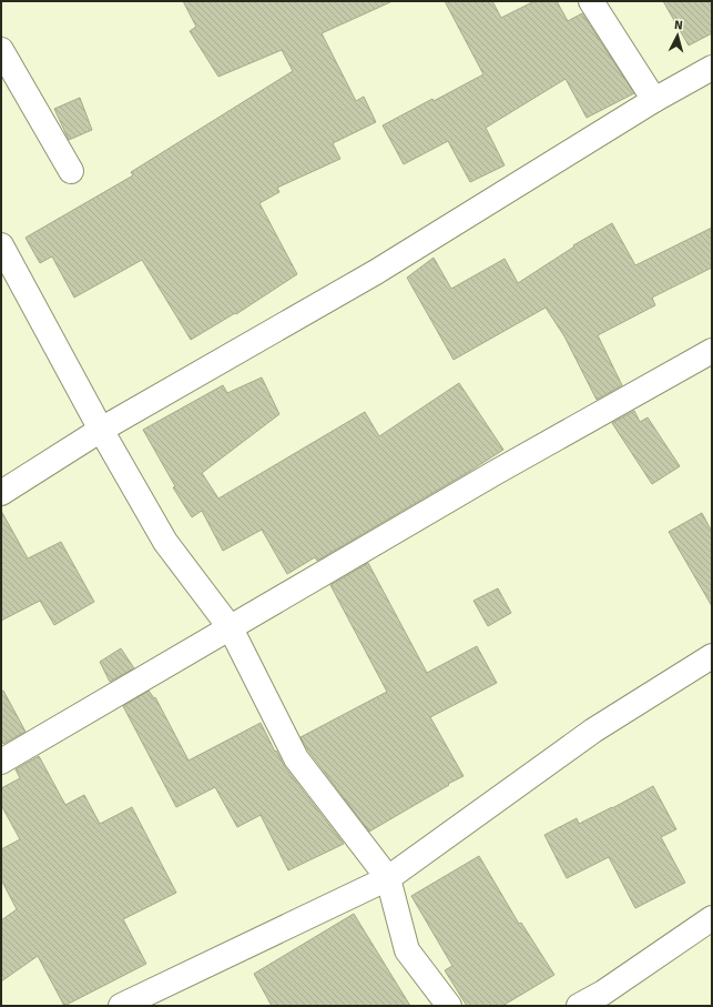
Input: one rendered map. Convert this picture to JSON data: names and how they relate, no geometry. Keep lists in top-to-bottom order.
{
  "north": "top"
}
